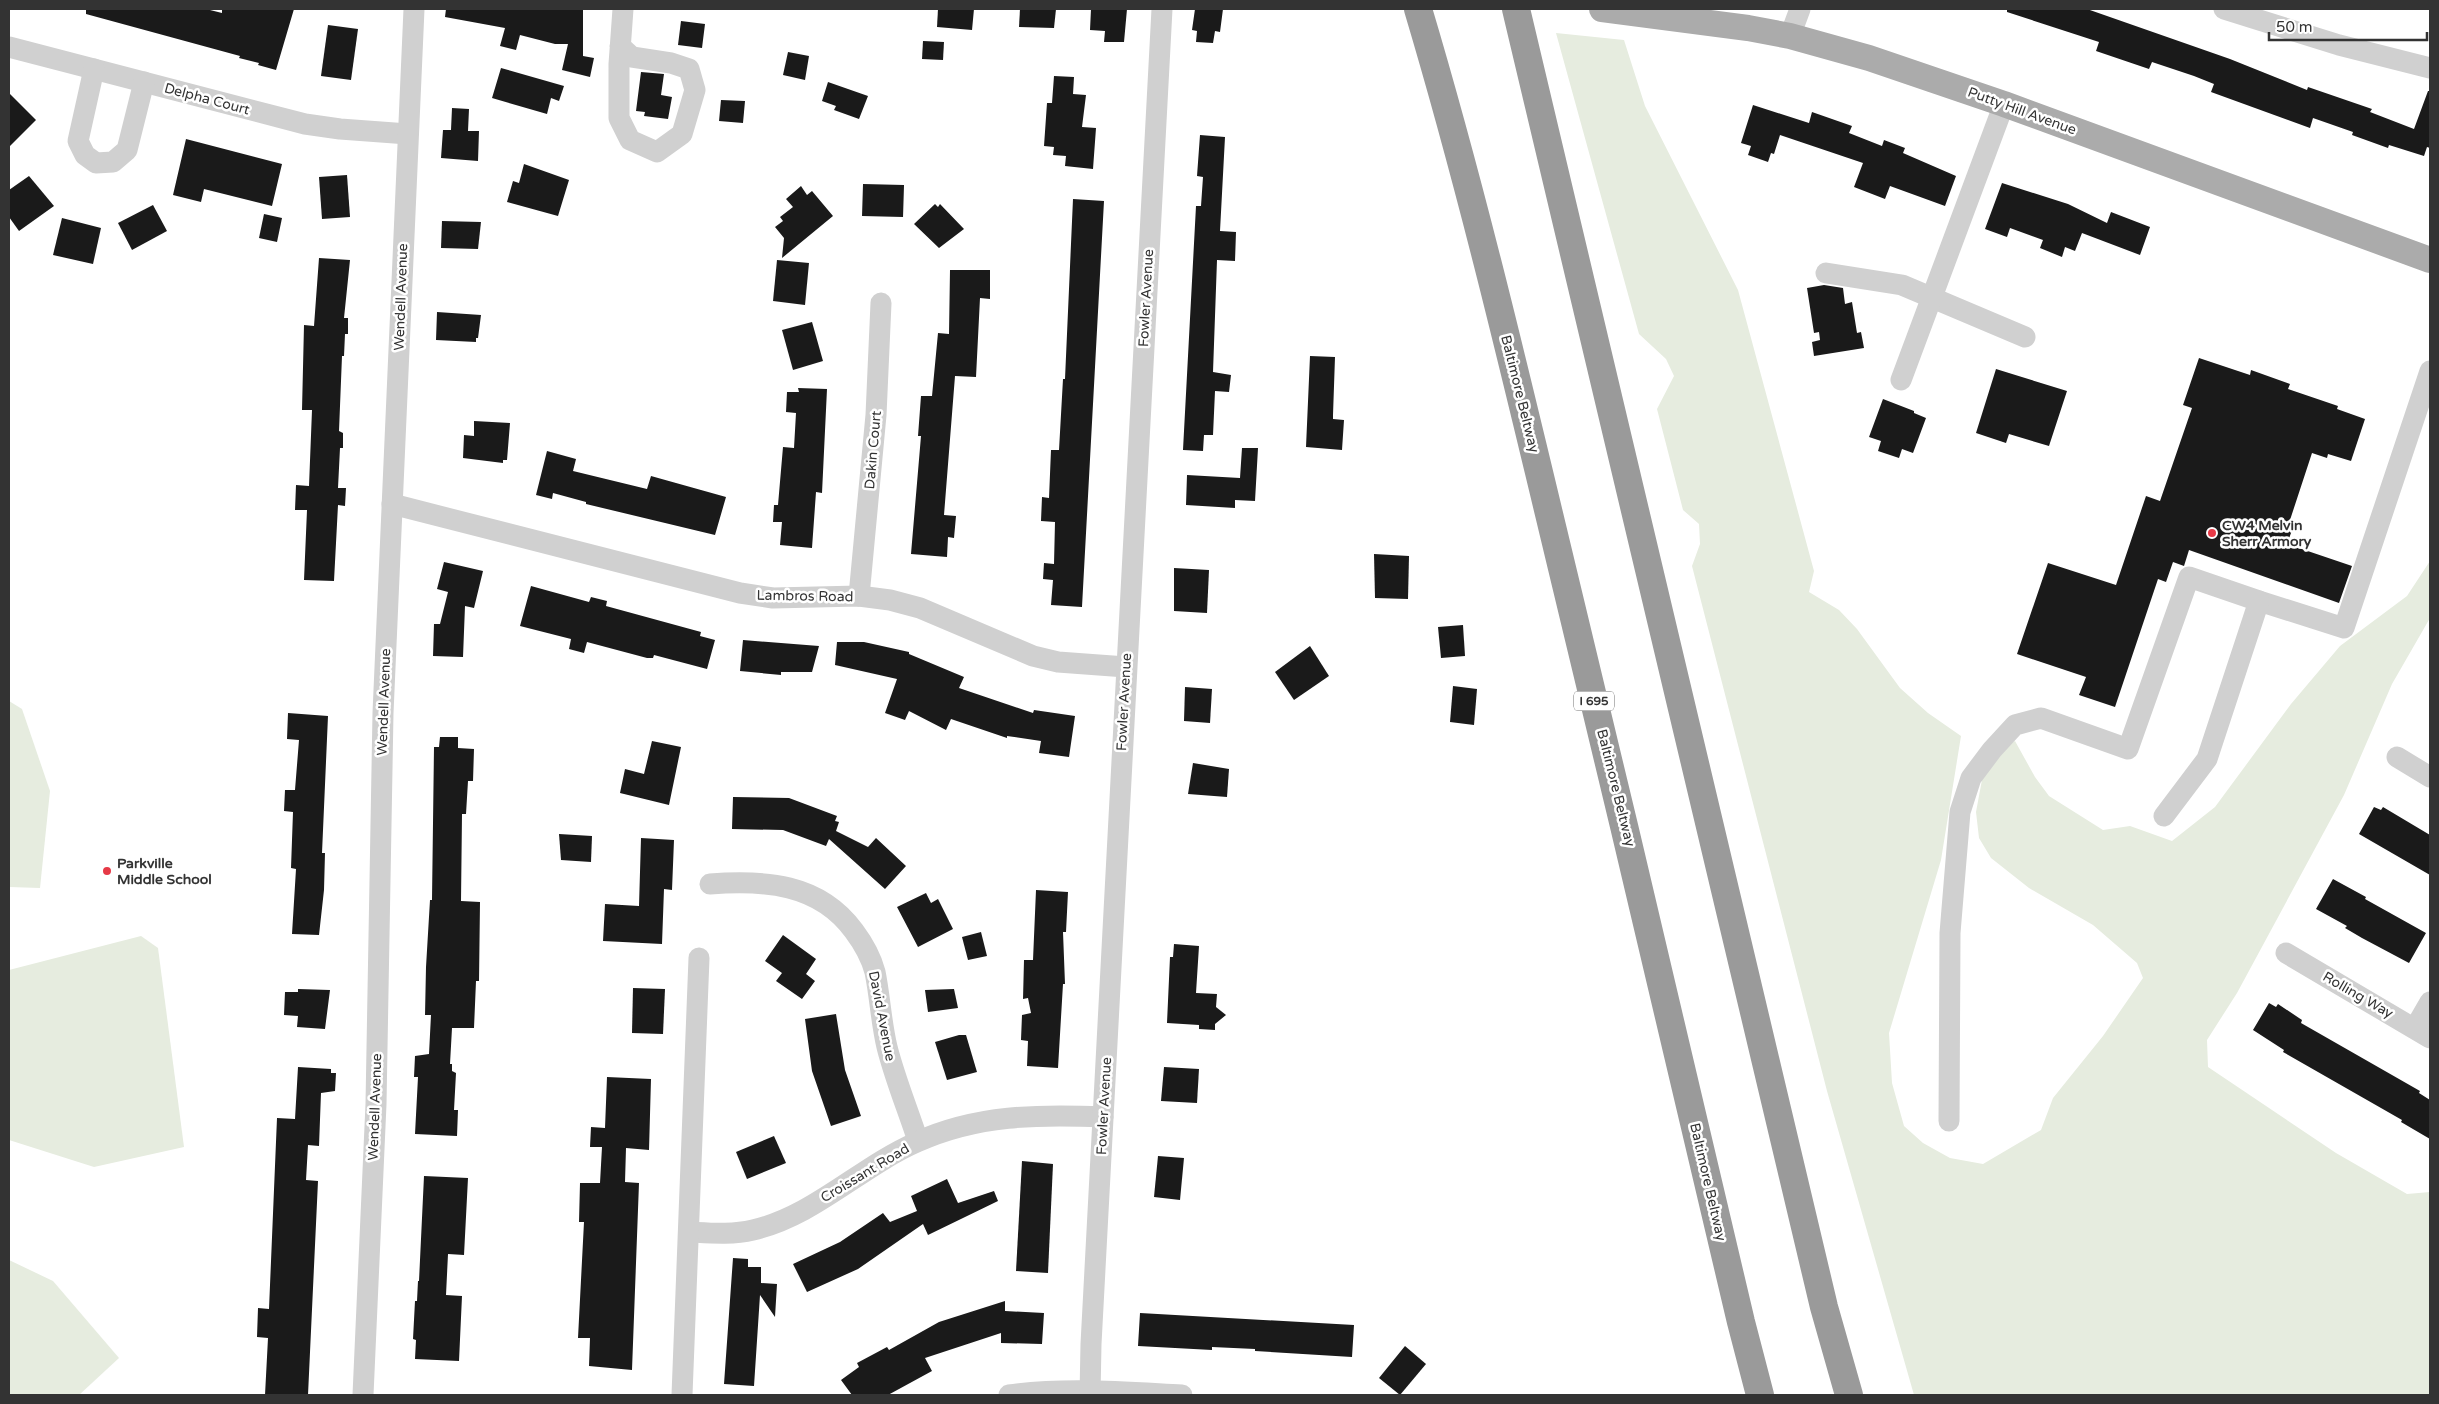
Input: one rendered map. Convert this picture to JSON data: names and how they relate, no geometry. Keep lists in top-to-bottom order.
{
  "streets": {
    "highway": ["Baltimore Beltway", "I 695"],
    "main road": ["Putty Hill Avenue"],
    "street": [
      "Delpha Court",
      "Wendell Avenue",
      "Fowler Avenue",
      "Dakin Court",
      "Lambros Road",
      "Rolling Way",
      "David Avenue",
      "Croissant Road"
    ]
  },
  "crossings": [
    ["Delpha Court", "Wendell Avenue"],
    ["Wendell Avenue", "Lambros Road"],
    ["Fowler Avenue", "Lambros Road"],
    ["Fowler Avenue", "Croissant Road"],
    ["Dakin Court", "Lambros Road"],
    ["David Avenue", "Croissant Road"]
  ],
  "places": ["CW4 Melvin Sherr Armory", "Parkville Middle School"],
  "scale_bar": "50 m"
}
